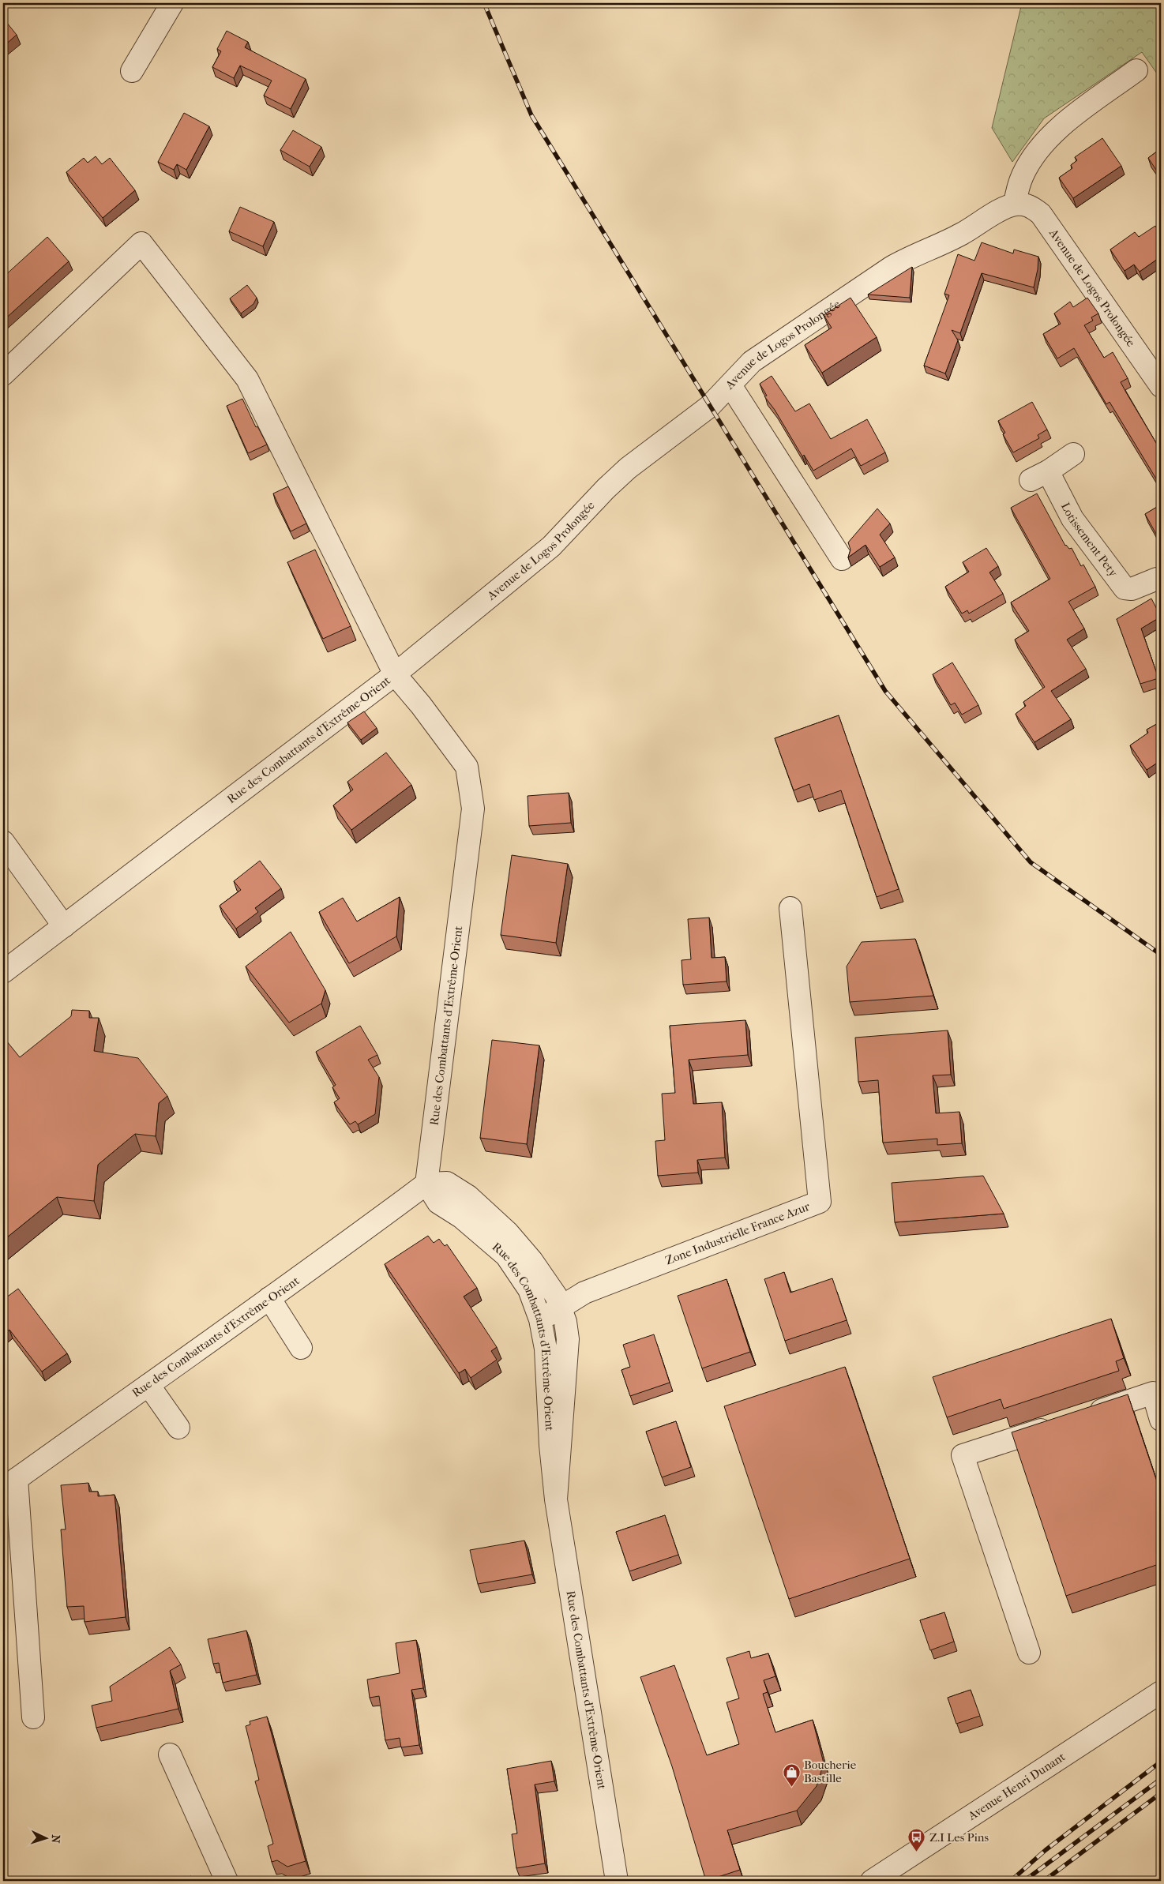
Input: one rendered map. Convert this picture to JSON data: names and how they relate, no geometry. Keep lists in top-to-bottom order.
{
  "streets": {
    "street": [
      "Avenue de Logos Prolongée",
      "Lotissement Pety",
      "Rue des Combattants d'Extrême-Orient",
      "Zone Industrielle France Azur",
      "Avenue Henri Dunant"
    ]
  },
  "crossings": [
    ["Avenue de Logos Prolongée", "Rue des Combattants d'Extrême-Orient"],
    ["Rue des Combattants d'Extrême-Orient", "Zone Industrielle France Azur"]
  ],
  "places": {
    "shop": ["Boucherie Bastille"],
    "bus stop": ["Z.I Les Pins"]
  },
  "north": "right"
}
